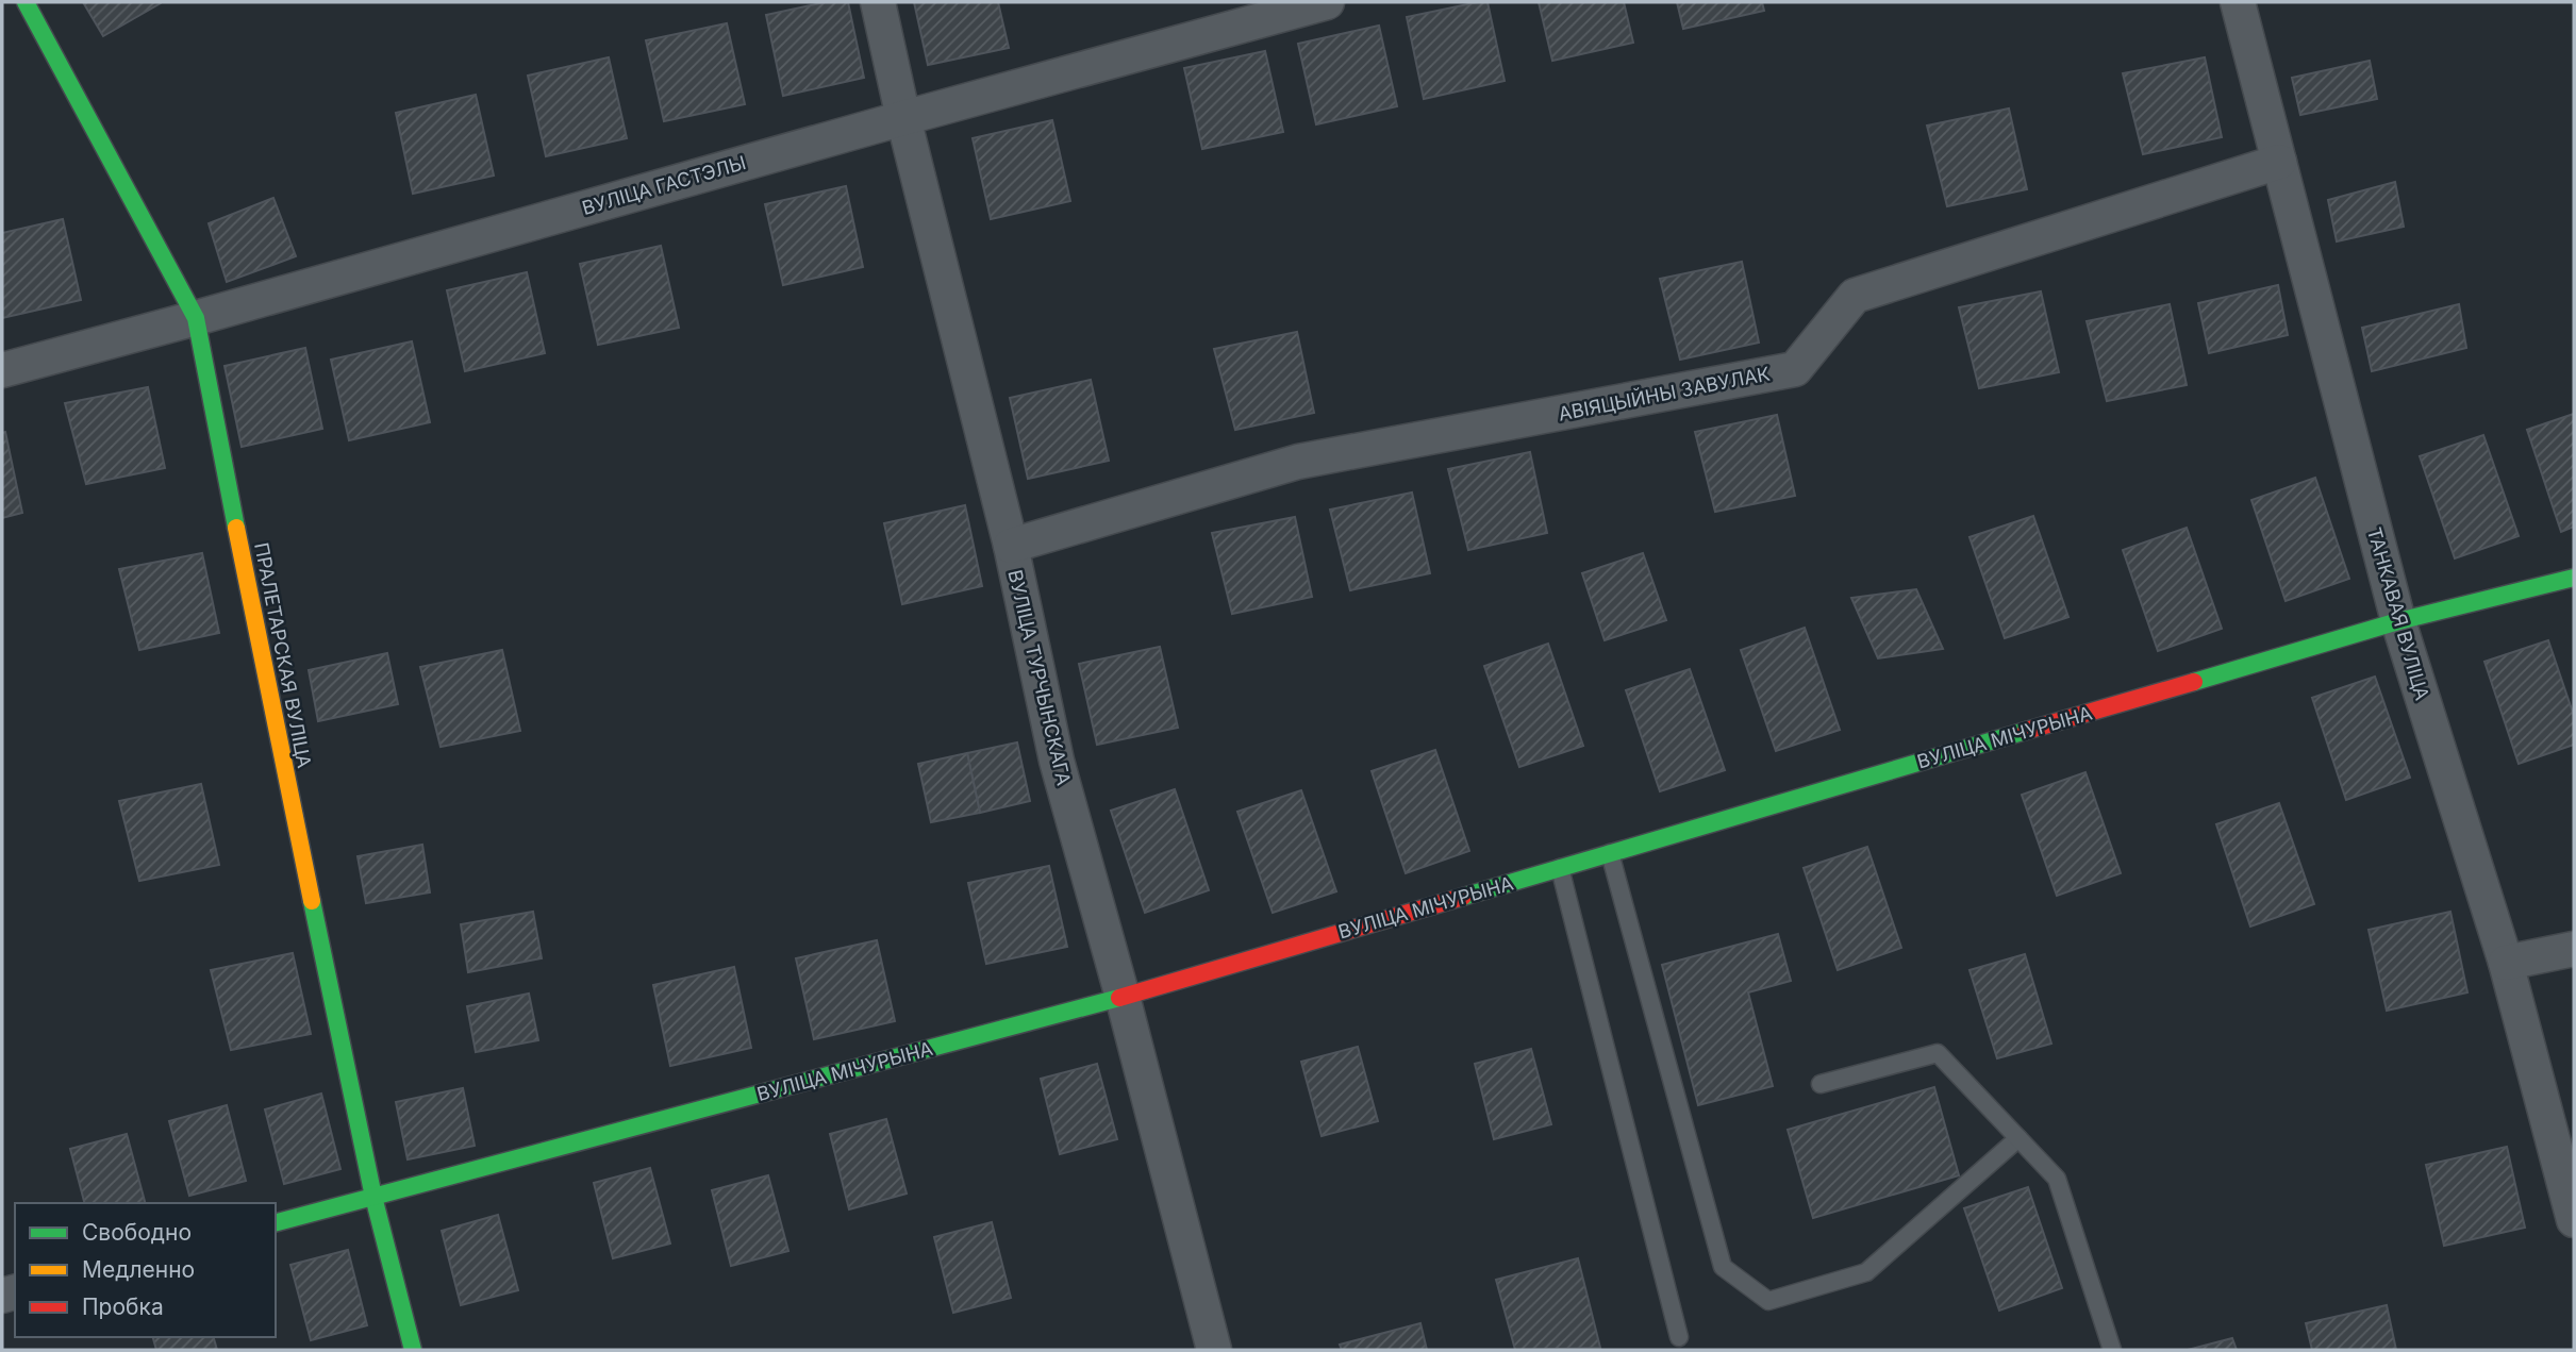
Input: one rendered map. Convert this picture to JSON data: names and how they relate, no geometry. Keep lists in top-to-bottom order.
{
  "streets": {
    "street": [
      "ВУЛІЦА ГАСТЭЛЫ",
      "АВІЯЦЫЙНЫ ЗАВУЛАК",
      "ТАНКАВАЯ ВУЛІЦА",
      "ПРАЛЕТАРСКАЯ ВУЛІЦА",
      "ВУЛІЦА ТУРЧЫНСКАГА",
      "ВУЛІЦА МІЧУРЫНА"
    ]
  },
  "crossings": [
    ["ВУЛІЦА ГАСТЭЛЫ", "ПРАЛЕТАРСКАЯ ВУЛІЦА"],
    ["ВУЛІЦА ГАСТЭЛЫ", "ВУЛІЦА ТУРЧЫНСКАГА"],
    ["АВІЯЦЫЙНЫ ЗАВУЛАК", "ТАНКАВАЯ ВУЛІЦА"],
    ["АВІЯЦЫЙНЫ ЗАВУЛАК", "ВУЛІЦА ТУРЧЫНСКАГА"],
    ["ТАНКАВАЯ ВУЛІЦА", "ВУЛІЦА МІЧУРЫНА"],
    ["ПРАЛЕТАРСКАЯ ВУЛІЦА", "ВУЛІЦА МІЧУРЫНА"],
    ["ВУЛІЦА ТУРЧЫНСКАГА", "ВУЛІЦА МІЧУРЫНА"]
  ],
  "legend": ["Свободно", "Медленно", "Пробка"]
}
